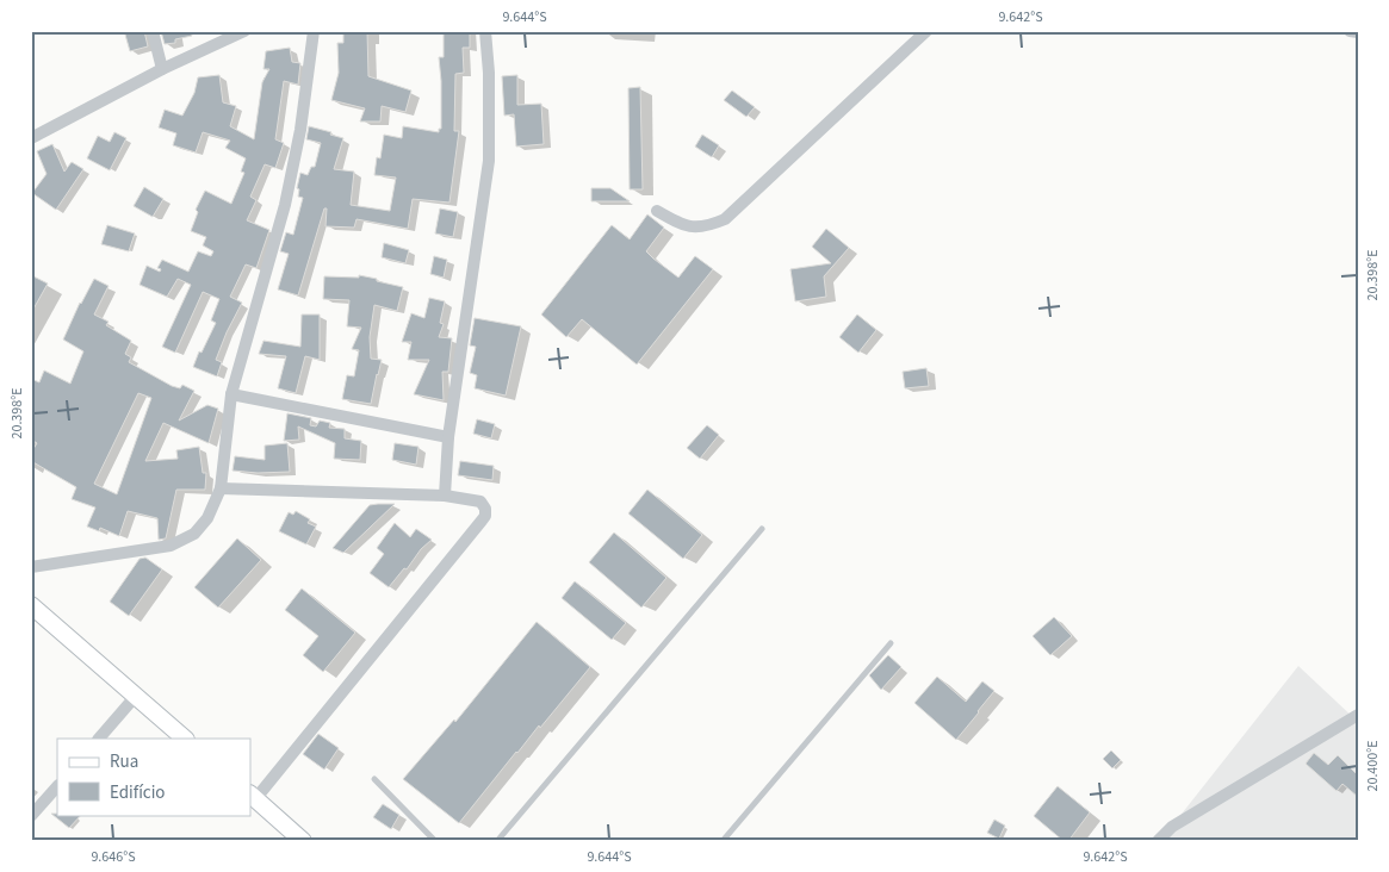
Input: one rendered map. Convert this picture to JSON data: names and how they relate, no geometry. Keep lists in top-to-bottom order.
{
  "legend": ["Rua", "Edifício"],
  "coordinates": [
    "9.644°S",
    "9.642°S",
    "20.398°E",
    "20.400°E",
    "9.646°S"
  ]
}
